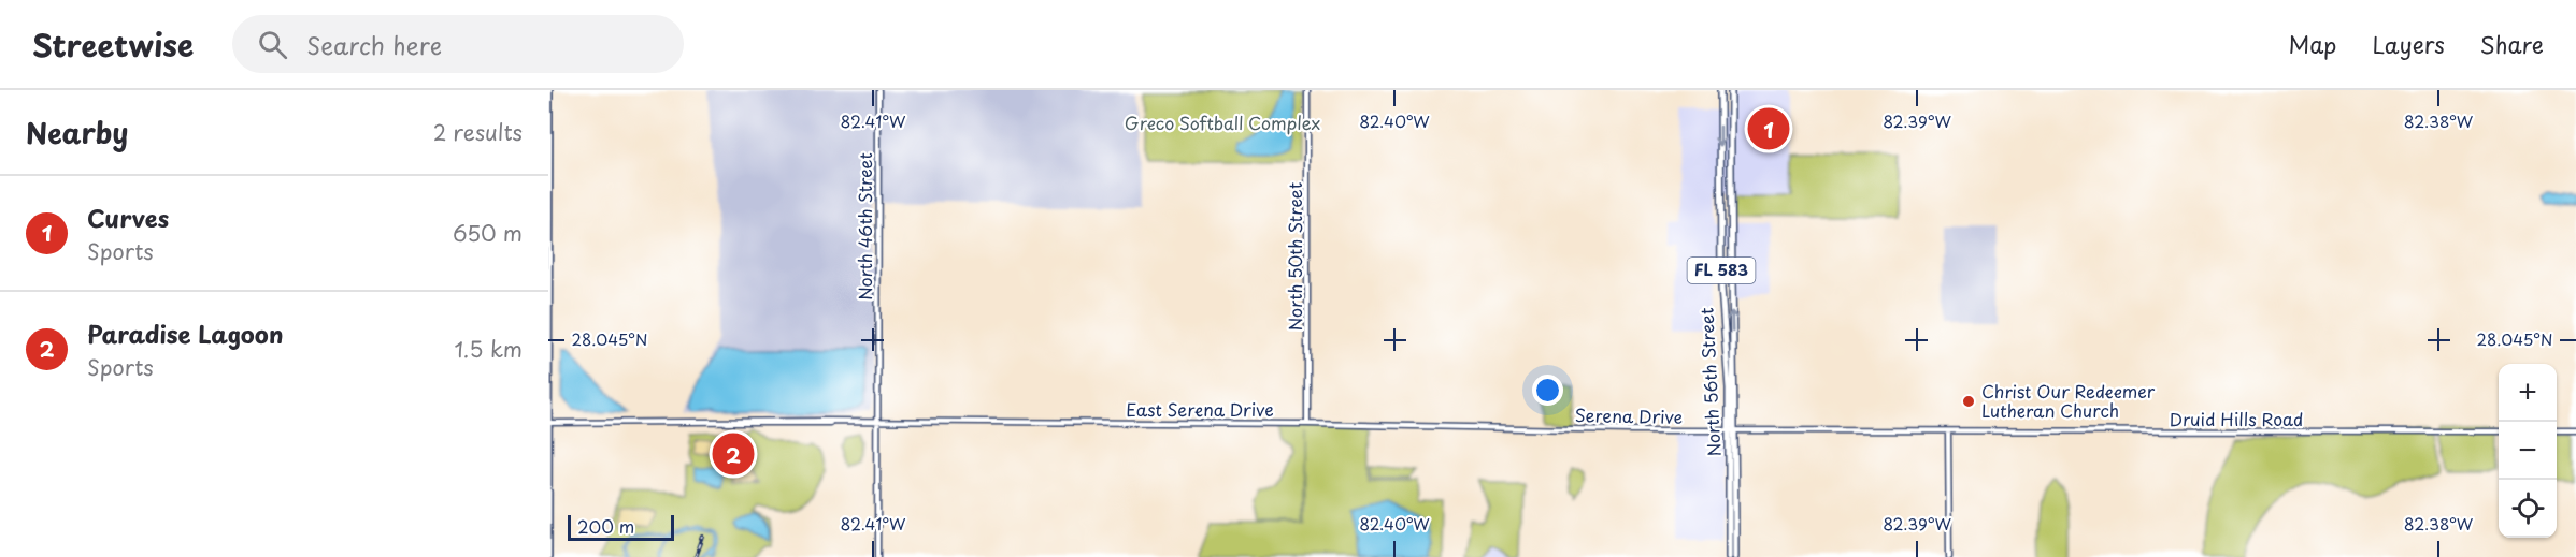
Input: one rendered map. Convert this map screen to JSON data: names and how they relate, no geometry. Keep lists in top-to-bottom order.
{
  "streets": {
    "main road": ["FL 583", "North 56th Street"],
    "street": [
      "North 46th Street",
      "North 50th Street",
      "East Serena Drive",
      "Serena Drive",
      "Druid Hills Road"
    ]
  },
  "crossings": [
    ["North 46th Street", "East Serena Drive"],
    ["North 50th Street", "East Serena Drive"],
    ["North 56th Street", "Serena Drive"],
    ["North 56th Street", "Druid Hills Road"],
    ["East Serena Drive", "Serena Drive"],
    ["Serena Drive", "Druid Hills Road"]
  ],
  "parks": ["Greco Softball Complex"],
  "places": ["Christ Our Redeemer Lutheran Church"],
  "scale_bar": "200 m",
  "page": {
    "header": "Streetwise",
    "search": "Search here",
    "nav": ["Map", "Layers", "Share"],
    "heading": ["Nearby", "2 results"],
    "pins": ["1", "2"],
    "list": [
      {
        "mark": "1",
        "name": "Curves",
        "note": "Sports",
        "value": "650 m"
      },
      {
        "mark": "2",
        "name": "Paradise Lagoon",
        "note": "Sports",
        "value": "1.5 km"
      }
    ],
    "map_buttons": ["+", "−"],
    "scale": "200 m"
  },
  "coordinates": [
    "82.41°W",
    "82.40°W",
    "82.39°W",
    "82.38°W",
    "28.045°N"
  ]
}
